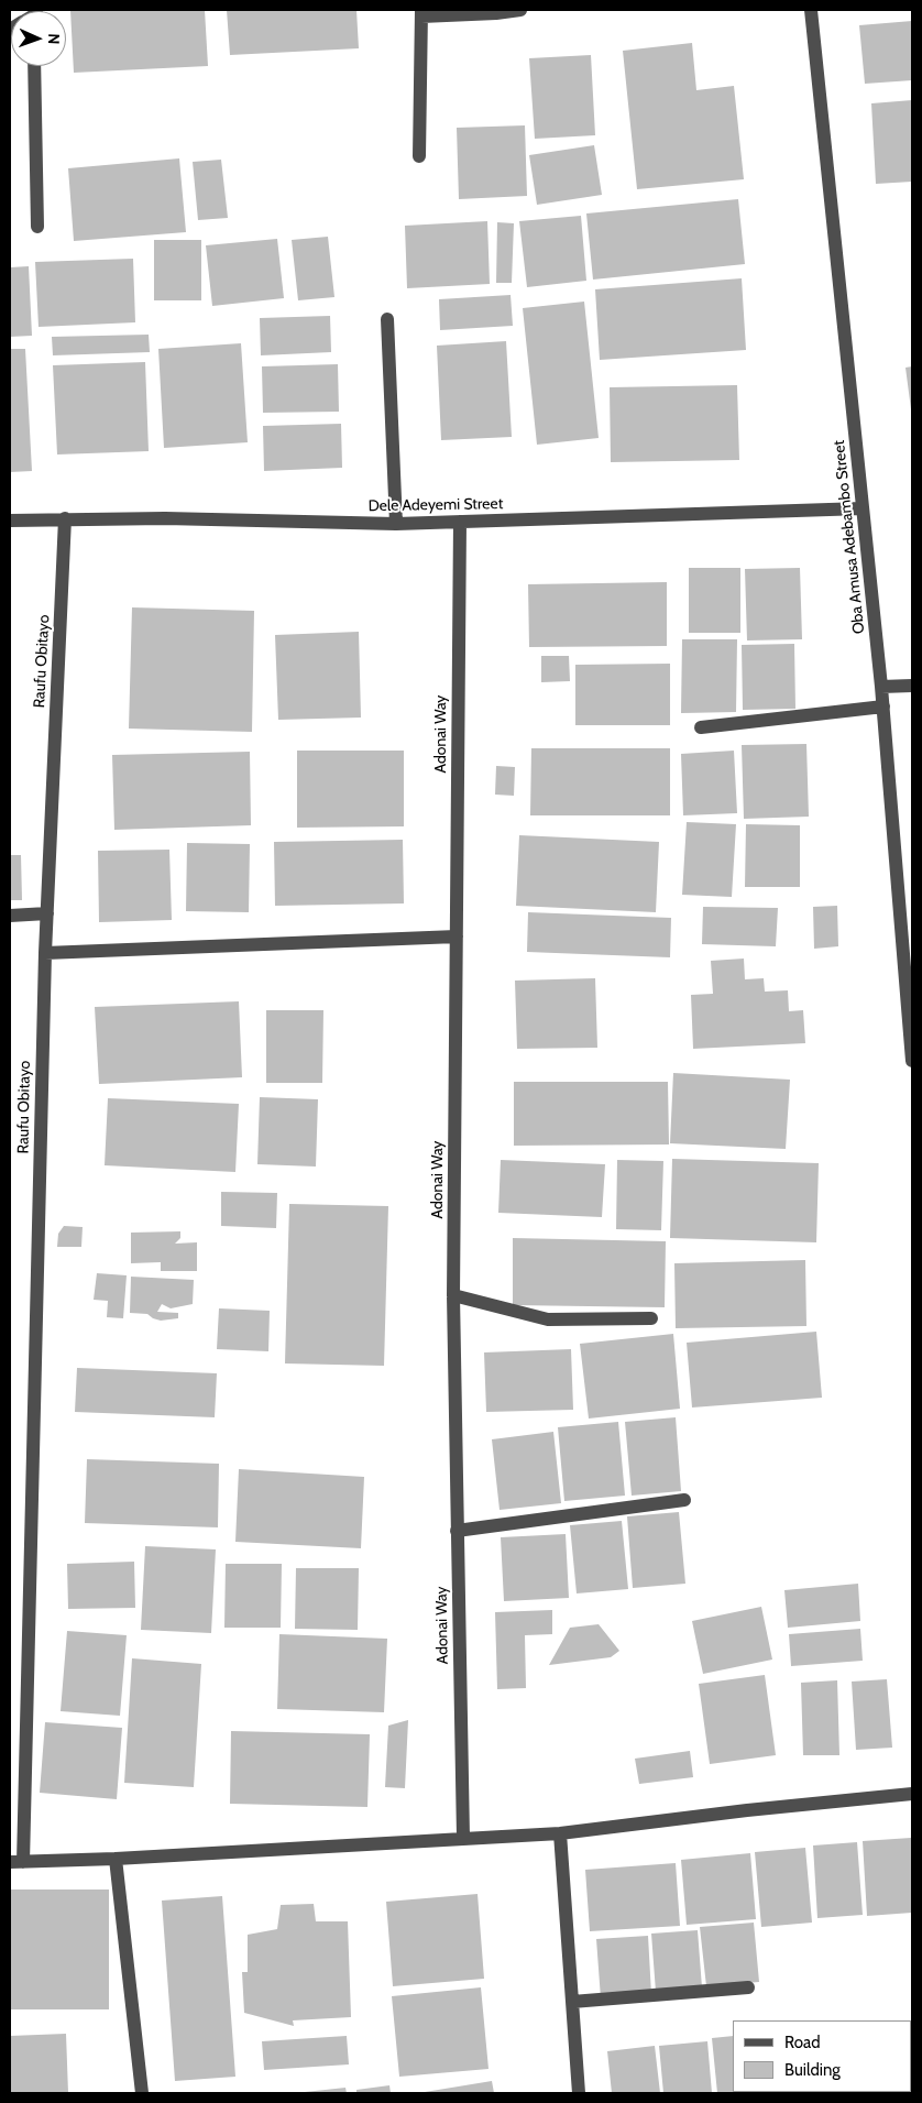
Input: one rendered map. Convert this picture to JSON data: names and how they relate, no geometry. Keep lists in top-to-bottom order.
{
  "streets": {
    "street": [
      "Dele Adeyemi Street",
      "Oba Amusa Adebambo Street",
      "Raufu Obitayo",
      "Adonai Way"
    ]
  },
  "crossings": [
    ["Dele Adeyemi Street", "Oba Amusa Adebambo Street"],
    ["Dele Adeyemi Street", "Raufu Obitayo"],
    ["Dele Adeyemi Street", "Adonai Way"]
  ],
  "legend": ["Road", "Building"],
  "north": "right"
}
